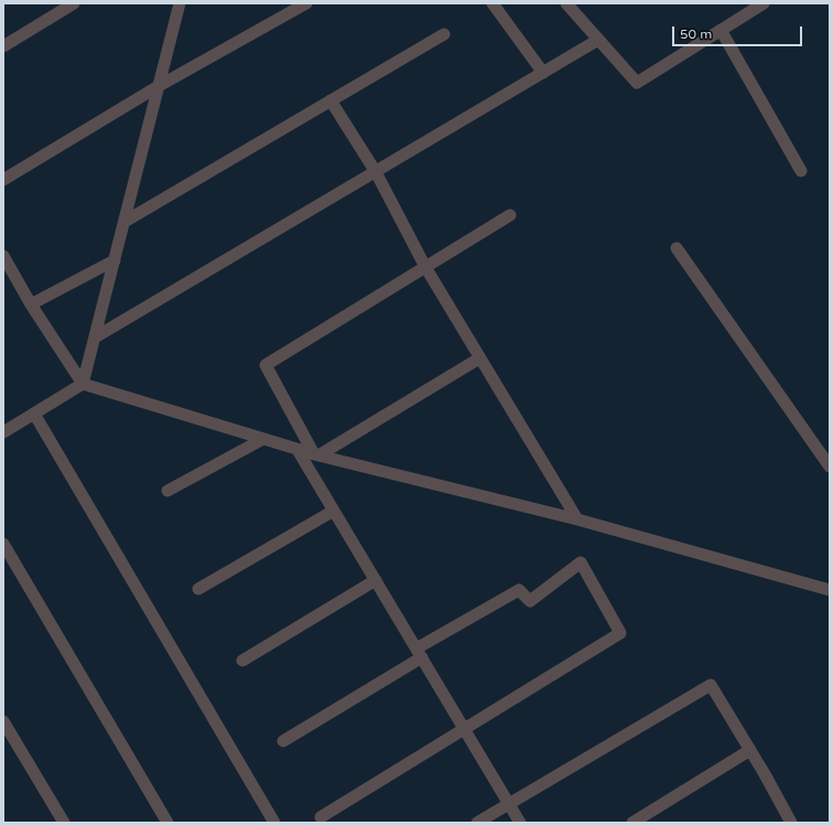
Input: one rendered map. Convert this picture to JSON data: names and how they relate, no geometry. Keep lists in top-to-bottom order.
{
  "scale_bar": "50 m"
}
